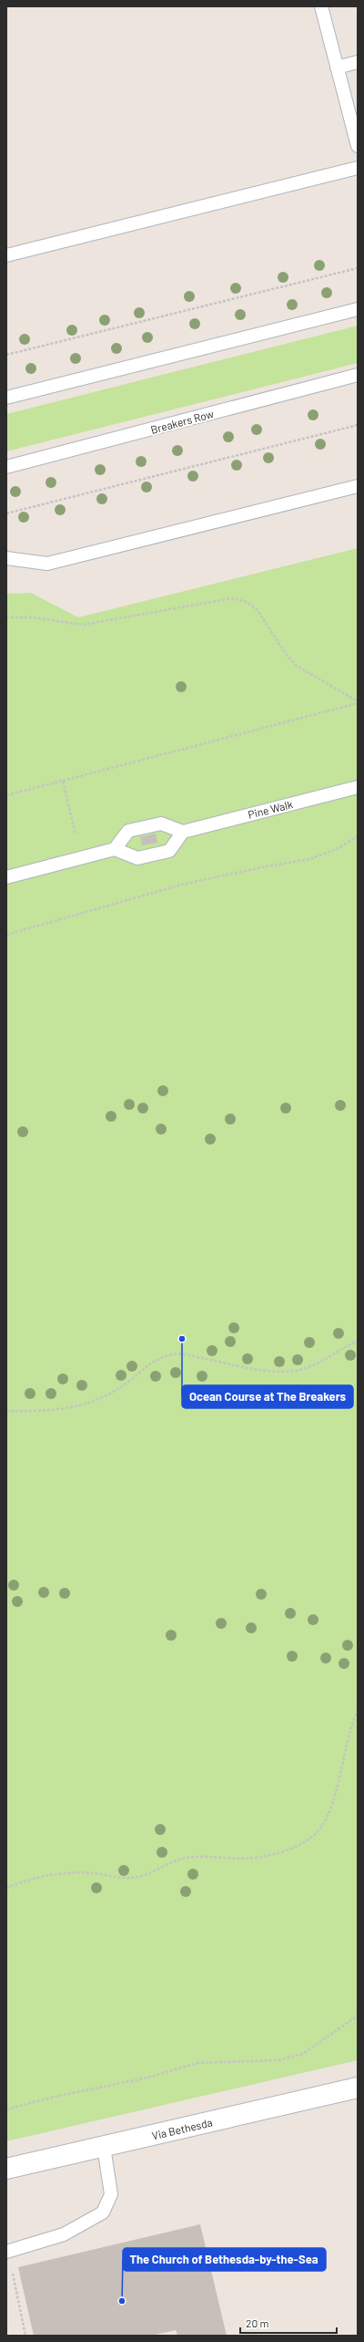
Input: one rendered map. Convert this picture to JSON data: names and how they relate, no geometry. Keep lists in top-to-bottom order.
{
  "streets": {
    "street": ["Via Bethesda"],
    "lane": ["Breakers Row", "Pine Walk"]
  },
  "places": ["Ocean Course at The Breakers", "The Church of Bethesda-by-the-Sea"],
  "scale_bar": "20 m"
}
